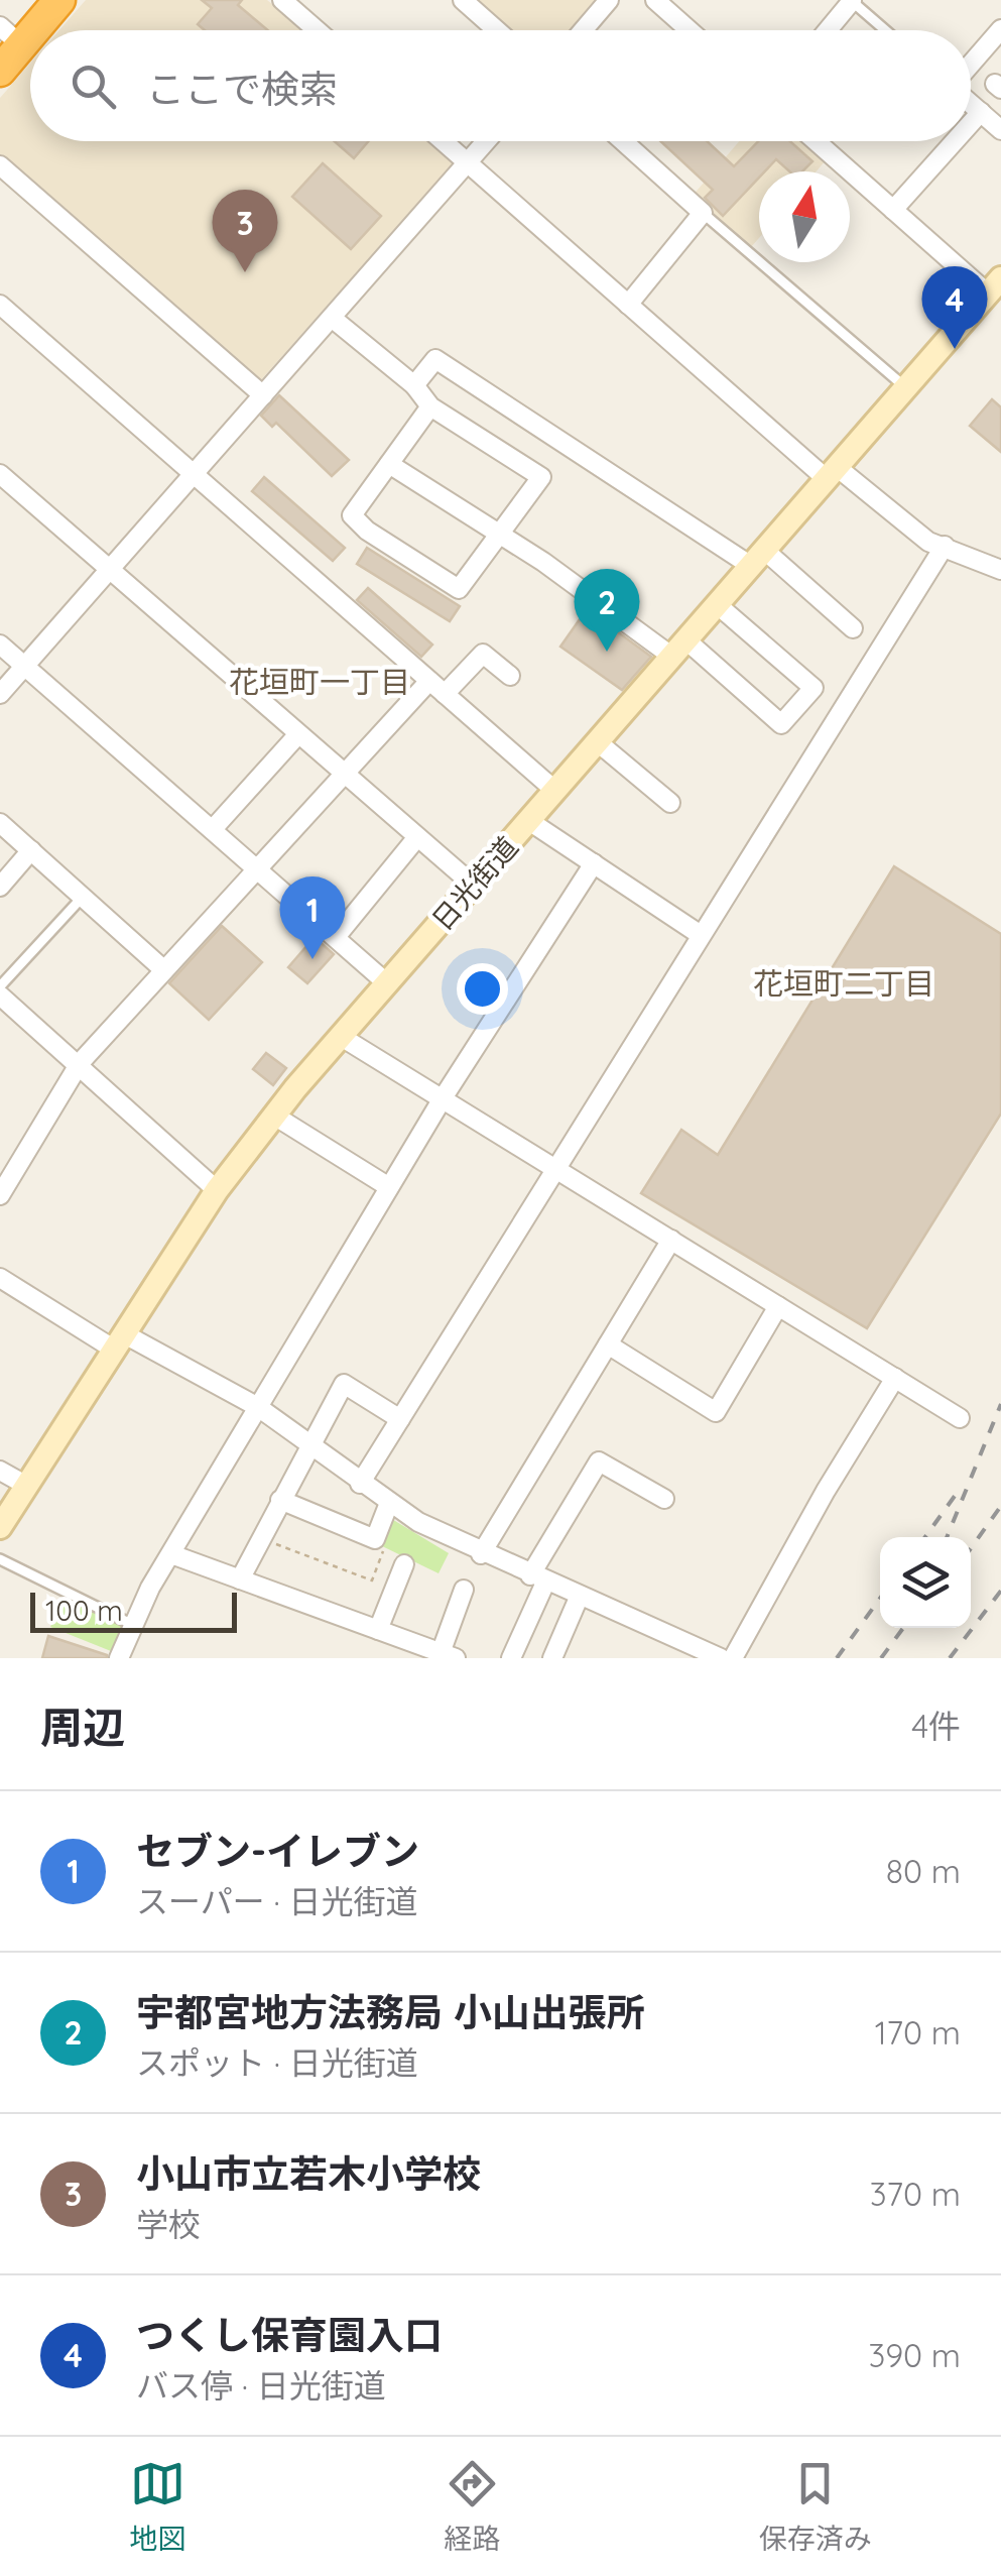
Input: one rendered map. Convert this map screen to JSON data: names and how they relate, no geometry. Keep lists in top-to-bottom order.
{
  "streets": {
    "main road": ["日光街道"]
  },
  "districts": ["花垣町一丁目", "花垣町二丁目"],
  "scale_bar": "100 m",
  "north": "top",
  "page": {
    "search": "ここで検索",
    "pins": [
      "3",
      "4",
      "2",
      "1"
    ],
    "scale": "100 m",
    "heading": ["周辺", "4件"],
    "list": [
      {
        "mark": "1",
        "name": "セブン-イレブン",
        "note": "スーパー · 日光街道",
        "value": "80 m"
      },
      {
        "mark": "2",
        "name": "宇都宮地方法務局 小山出張所",
        "note": "スポット · 日光街道",
        "value": "170 m"
      },
      {
        "mark": "3",
        "name": "小山市立若木小学校",
        "note": "学校",
        "value": "370 m"
      },
      {
        "mark": "4",
        "name": "つくし保育園入口",
        "note": "バス停 · 日光街道",
        "value": "390 m"
      }
    ],
    "nav": ["地図", "経路", "保存済み"]
  }
}
